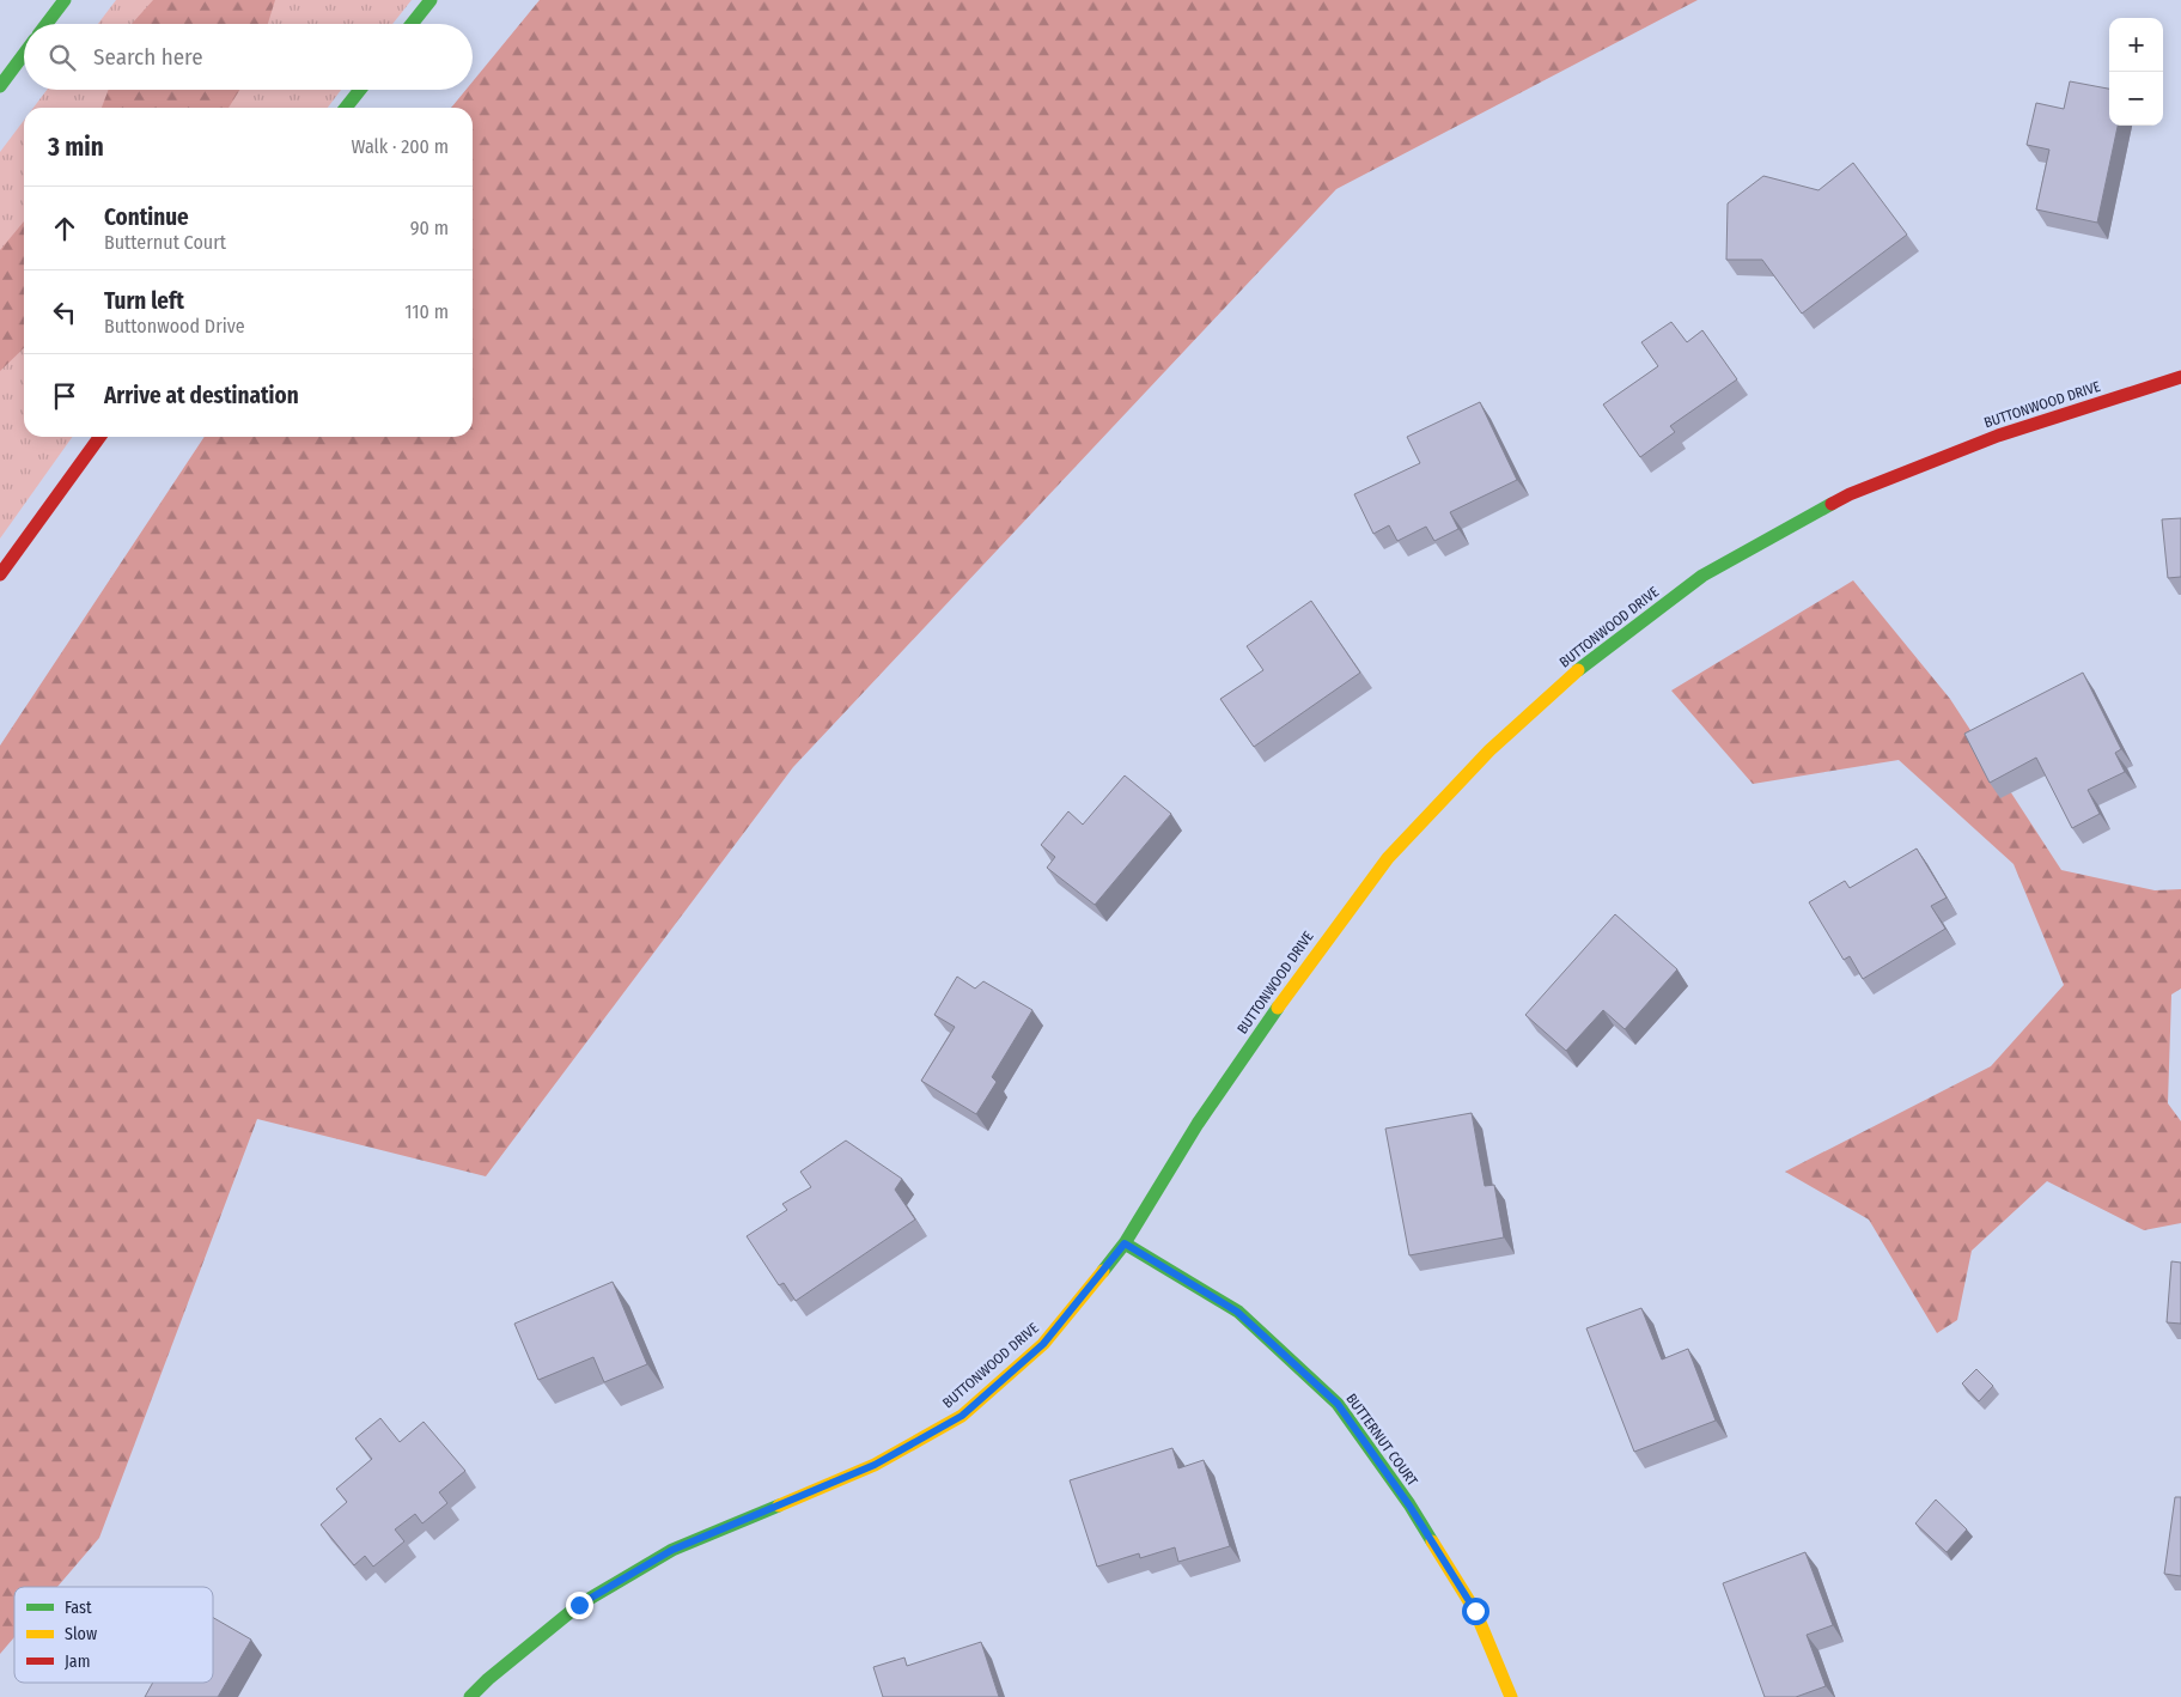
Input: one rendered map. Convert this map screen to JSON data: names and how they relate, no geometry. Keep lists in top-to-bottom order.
{
  "streets": {
    "main road": ["BUTTONWOOD DRIVE", "BUTTERNUT COURT"]
  },
  "crossings": [
    ["BUTTONWOOD DRIVE", "BUTTERNUT COURT"]
  ],
  "legend": ["Fast", "Slow", "Jam"],
  "page": {
    "map_buttons": ["+", "−"],
    "search": "Search here",
    "heading": ["3 min", "Walk · 200 m"],
    "list": [
      ["Continue", "Butternut Court", "90 m"],
      ["Turn left", "Buttonwood Drive", "110 m"],
      "Arrive at destination"
    ]
  }
}
